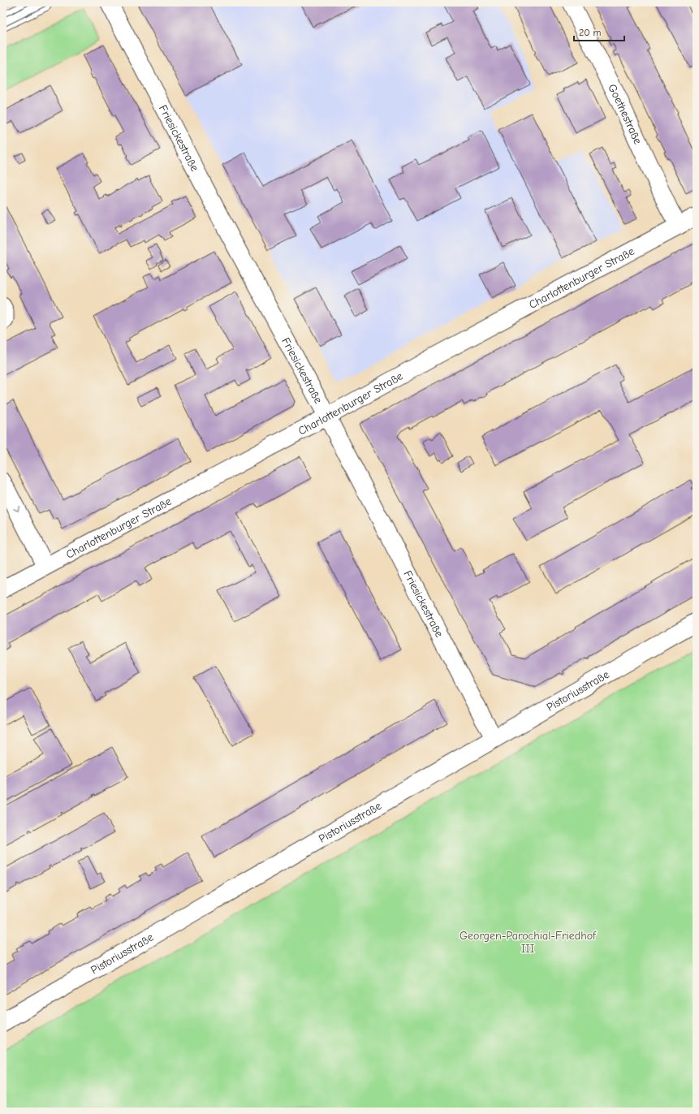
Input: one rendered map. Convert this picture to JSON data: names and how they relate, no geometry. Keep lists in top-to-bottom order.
{
  "streets": {
    "street": [
      "Goethestraße",
      "Friesickestraße",
      "Charlottenburger Straße",
      "Pistoriusstraße"
    ]
  },
  "crossings": [
    ["Goethestraße", "Charlottenburger Straße"],
    ["Friesickestraße", "Charlottenburger Straße"],
    ["Friesickestraße", "Pistoriusstraße"]
  ],
  "parks": ["Georgen-Parochial-Friedhof III"],
  "scale_bar": "20 m"
}
